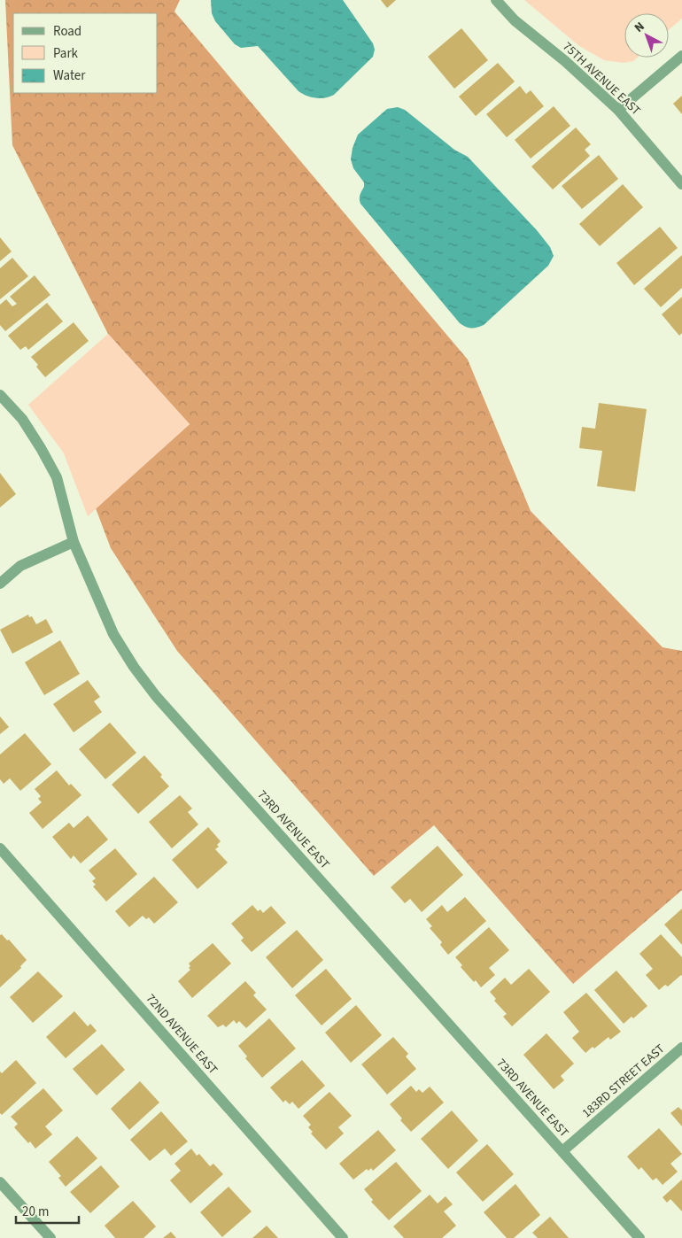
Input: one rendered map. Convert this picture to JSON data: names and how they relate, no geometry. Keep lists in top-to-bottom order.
{
  "streets": {
    "street": [
      "75TH AVENUE EAST",
      "73RD AVENUE EAST",
      "72ND AVENUE EAST",
      "183RD STREET EAST"
    ]
  },
  "crossings": [
    ["73RD AVENUE EAST", "183RD STREET EAST"]
  ],
  "legend": ["Road", "Park", "Water"],
  "scale_bar": "20 m",
  "north": "top left"
}
